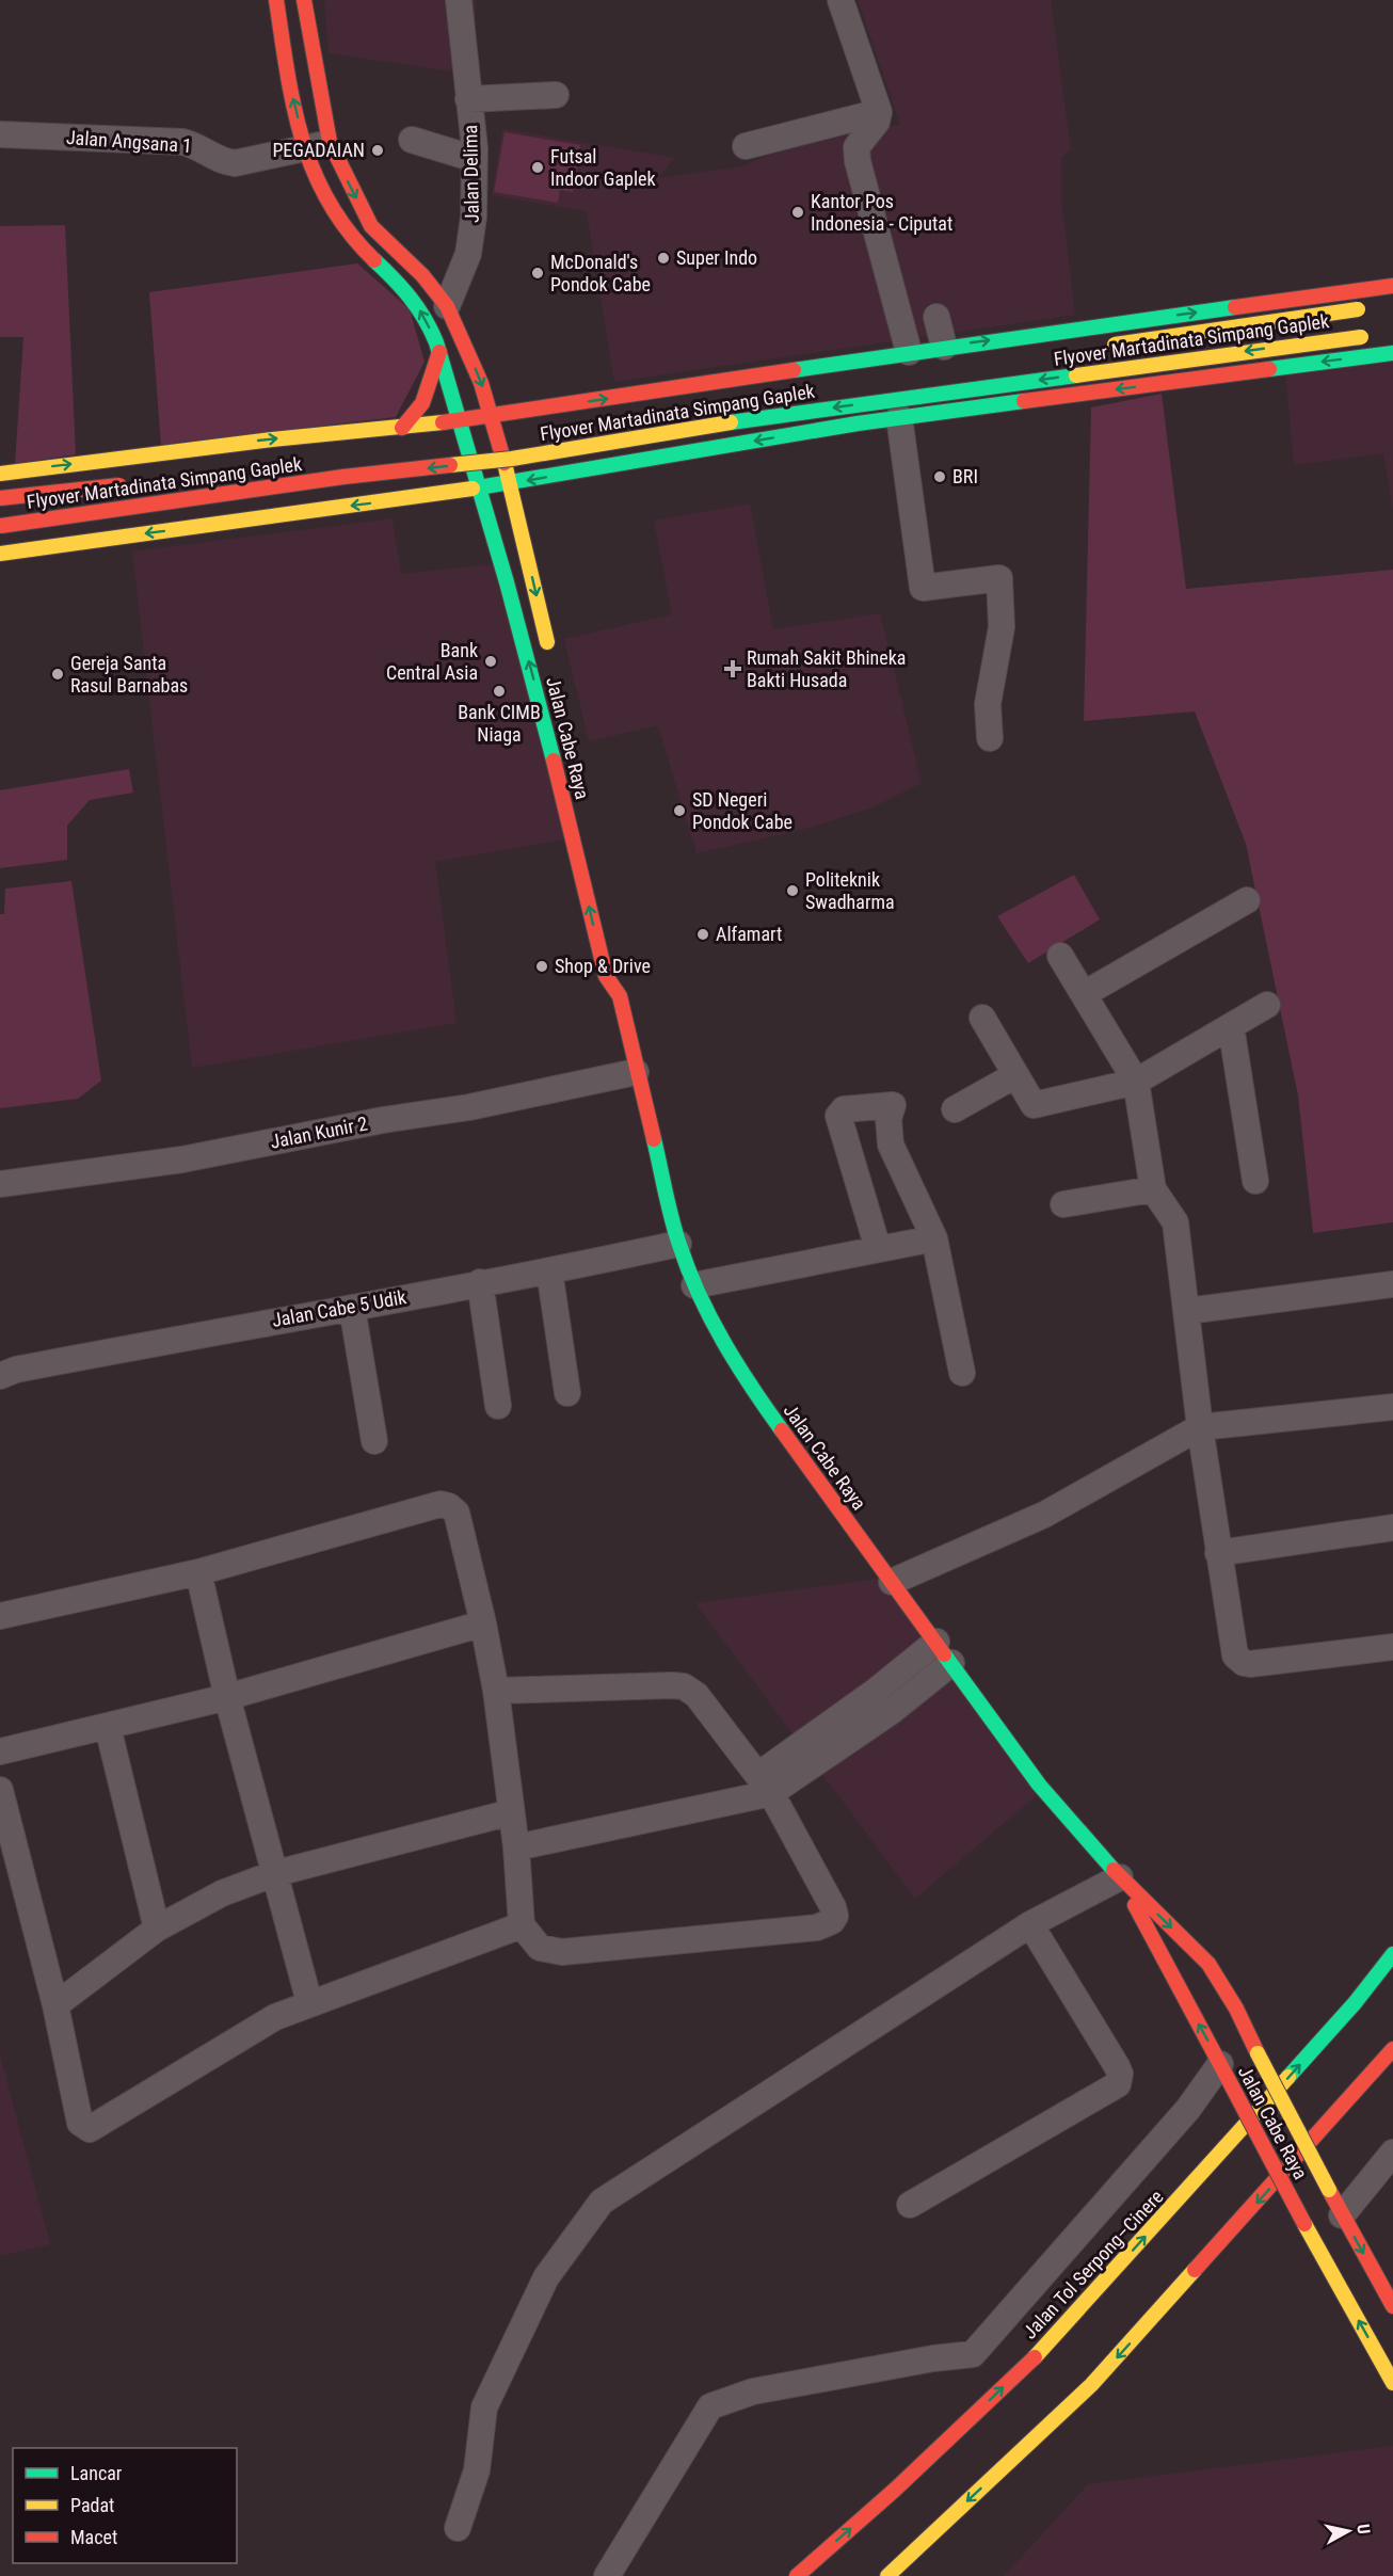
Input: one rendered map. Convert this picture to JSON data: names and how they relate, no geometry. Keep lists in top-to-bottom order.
{
  "streets": {
    "main road": ["Flyover Martadinata Simpang Gaplek", "Jalan Cabe Raya", "Jalan Tol Serpong–Cinere"],
    "street": [
      "Jalan Angsana 1",
      "Jalan Delima",
      "Jalan Kunir 2",
      "Jalan Cabe 5 Udik"
    ]
  },
  "crossings": [
    ["Jalan Angsana 1", "Jalan Cabe Raya"],
    ["Jalan Delima", "Jalan Cabe Raya"],
    ["Jalan Cabe Raya", "Jalan Kunir 2"],
    ["Jalan Cabe Raya", "Jalan Cabe 5 Udik"]
  ],
  "places": {
    "other": [
      "PEGADAIAN",
      "Futsal Indoor Gaplek",
      "Kantor Pos Indonesia - Ciputat",
      "Super Indo",
      "McDonald's Pondok Cabe",
      "BRI",
      "Bank Central Asia",
      "Gereja Santa Rasul Barnabas",
      "Bank CIMB Niaga",
      "SD Negeri Pondok Cabe",
      "Politeknik Swadharma",
      "Alfamart",
      "Shop & Drive"
    ],
    "health": ["Rumah Sakit Bhineka Bakti Husada"]
  },
  "legend": ["Lancar", "Padat", "Macet"],
  "north": "right"
}
